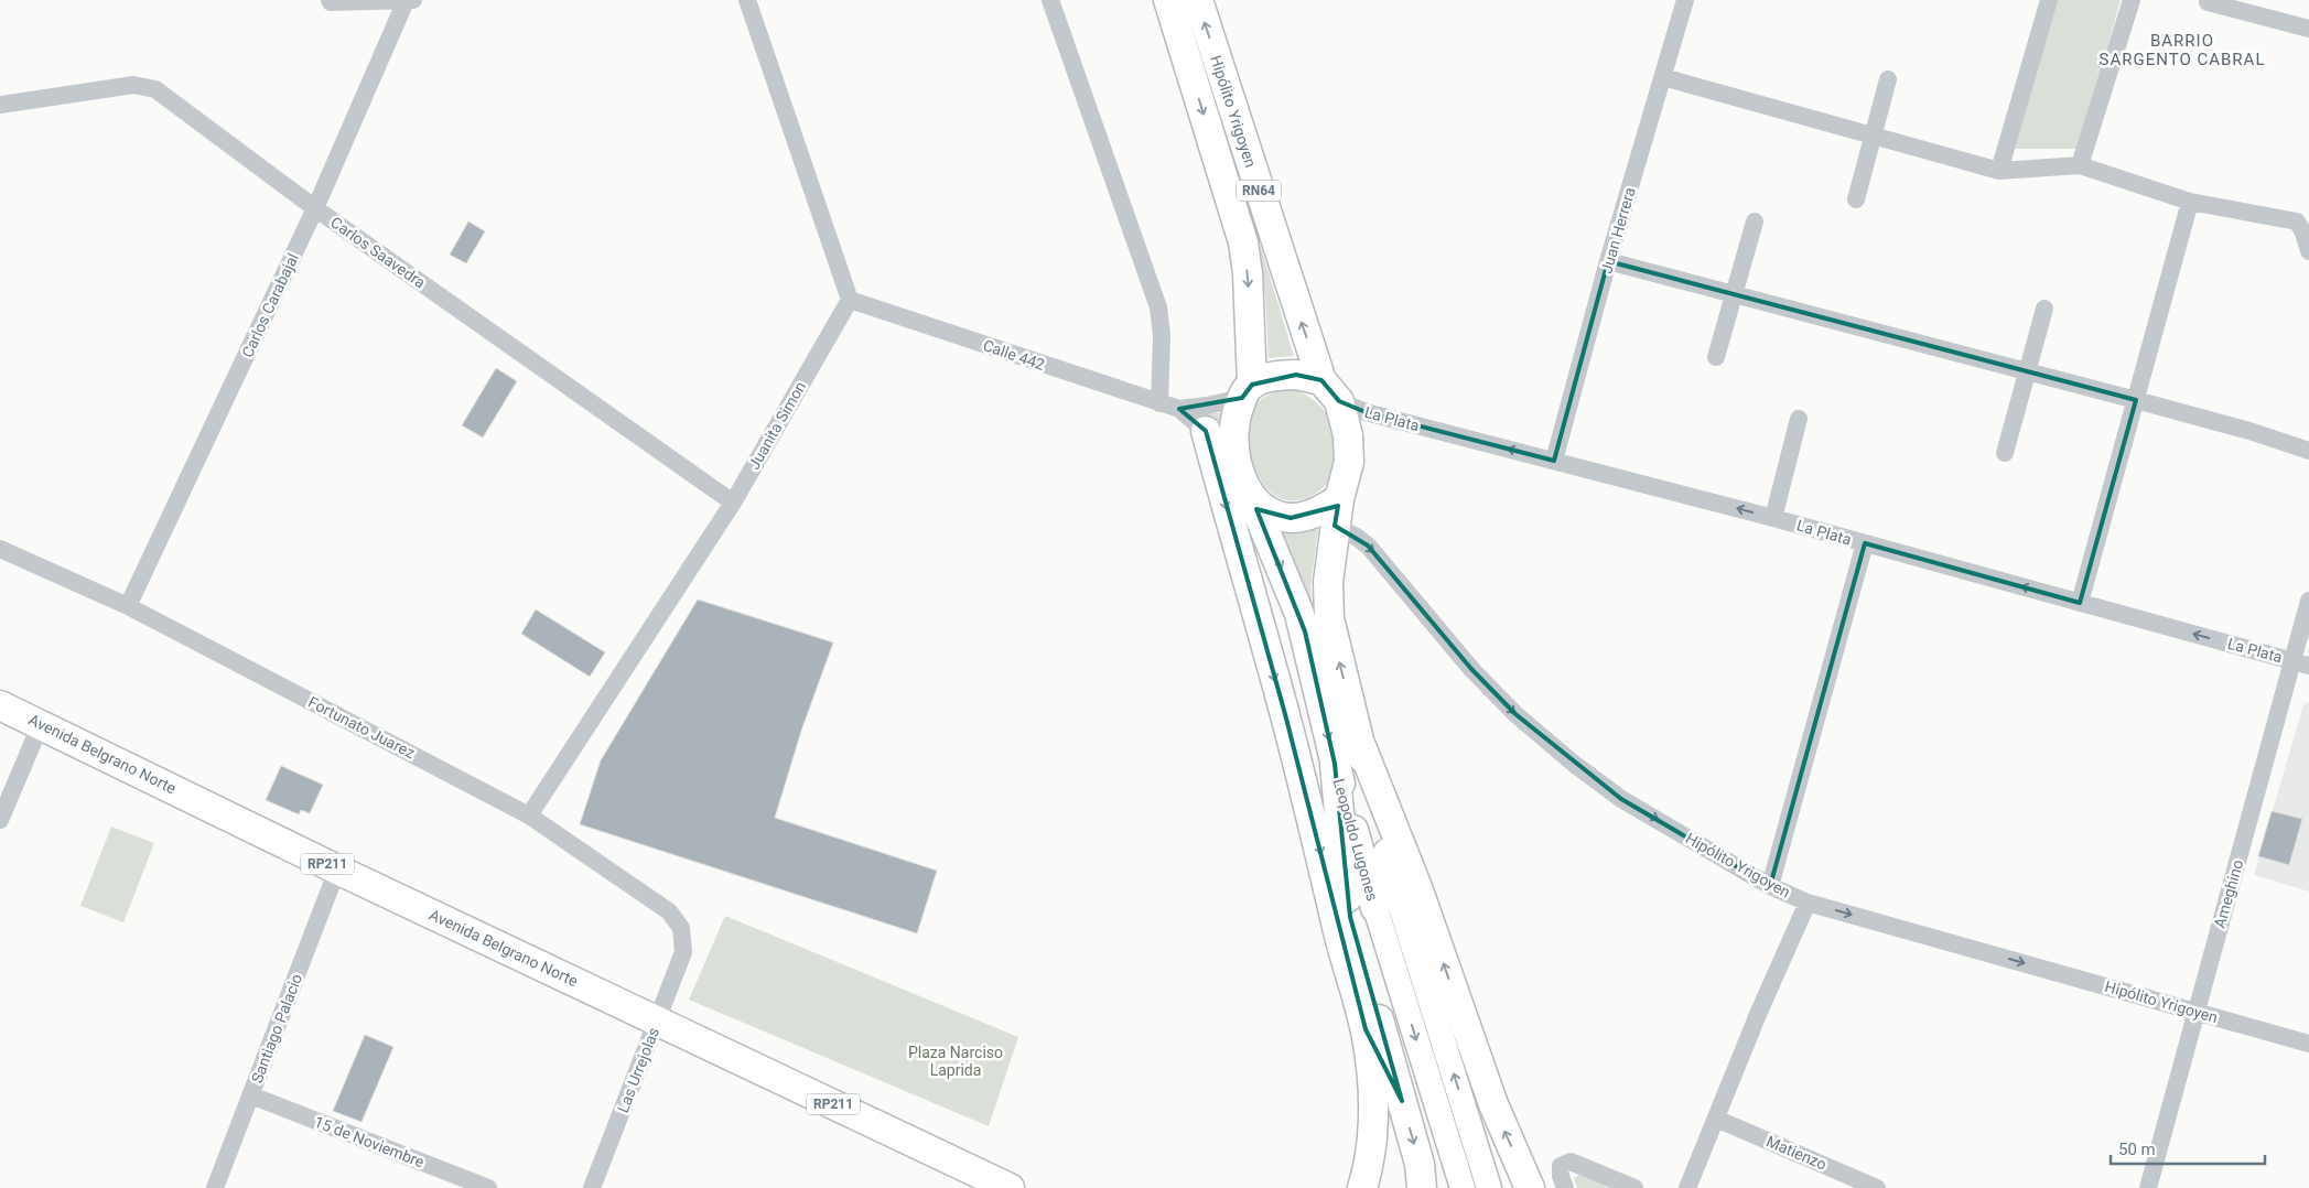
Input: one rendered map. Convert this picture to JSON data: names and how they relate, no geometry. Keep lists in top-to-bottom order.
{
  "streets": {
    "main road": [
      "Hipólito Yrigoyen",
      "RN64",
      "Avenida Belgrano Norte",
      "Leopoldo Lugones",
      "RP211"
    ],
    "street": [
      "Juan Herrera",
      "Carlos Saavedra",
      "Carlos Carabajal",
      "Calle 442",
      "La Plata",
      "Juanita Simon",
      "Fortunato Juarez",
      "Ameghino",
      "Santiago Palacio",
      "Las Urrejolas",
      "15 de Noviembre",
      "Matienzo"
    ]
  },
  "crossings": [
    ["Hipólito Yrigoyen", "RN64"],
    ["Hipólito Yrigoyen", "Calle 442"],
    ["Hipólito Yrigoyen", "La Plata"],
    ["Hipólito Yrigoyen", "Leopoldo Lugones"],
    ["Hipólito Yrigoyen", "Ameghino"],
    ["RN64", "Calle 442"],
    ["RN64", "La Plata"],
    ["RN64", "Leopoldo Lugones"],
    ["Juan Herrera", "La Plata"],
    ["Carlos Saavedra", "Carlos Carabajal"],
    ["Carlos Saavedra", "Juanita Simon"],
    ["Carlos Carabajal", "Fortunato Juarez"],
    ["Calle 442", "La Plata"],
    ["Calle 442", "Juanita Simon"],
    ["Calle 442", "Leopoldo Lugones"],
    ["La Plata", "Leopoldo Lugones"],
    ["La Plata", "Ameghino"],
    ["Juanita Simon", "Fortunato Juarez"],
    ["Fortunato Juarez", "Las Urrejolas"],
    ["Avenida Belgrano Norte", "Santiago Palacio"],
    ["Avenida Belgrano Norte", "Las Urrejolas"],
    ["Santiago Palacio", "15 de Noviembre"]
  ],
  "one_way": ["La Plata"],
  "districts": ["BARRIO SARGENTO CABRAL"],
  "parks": ["Plaza Narciso Laprida"],
  "scale_bar": "50 m"
}
